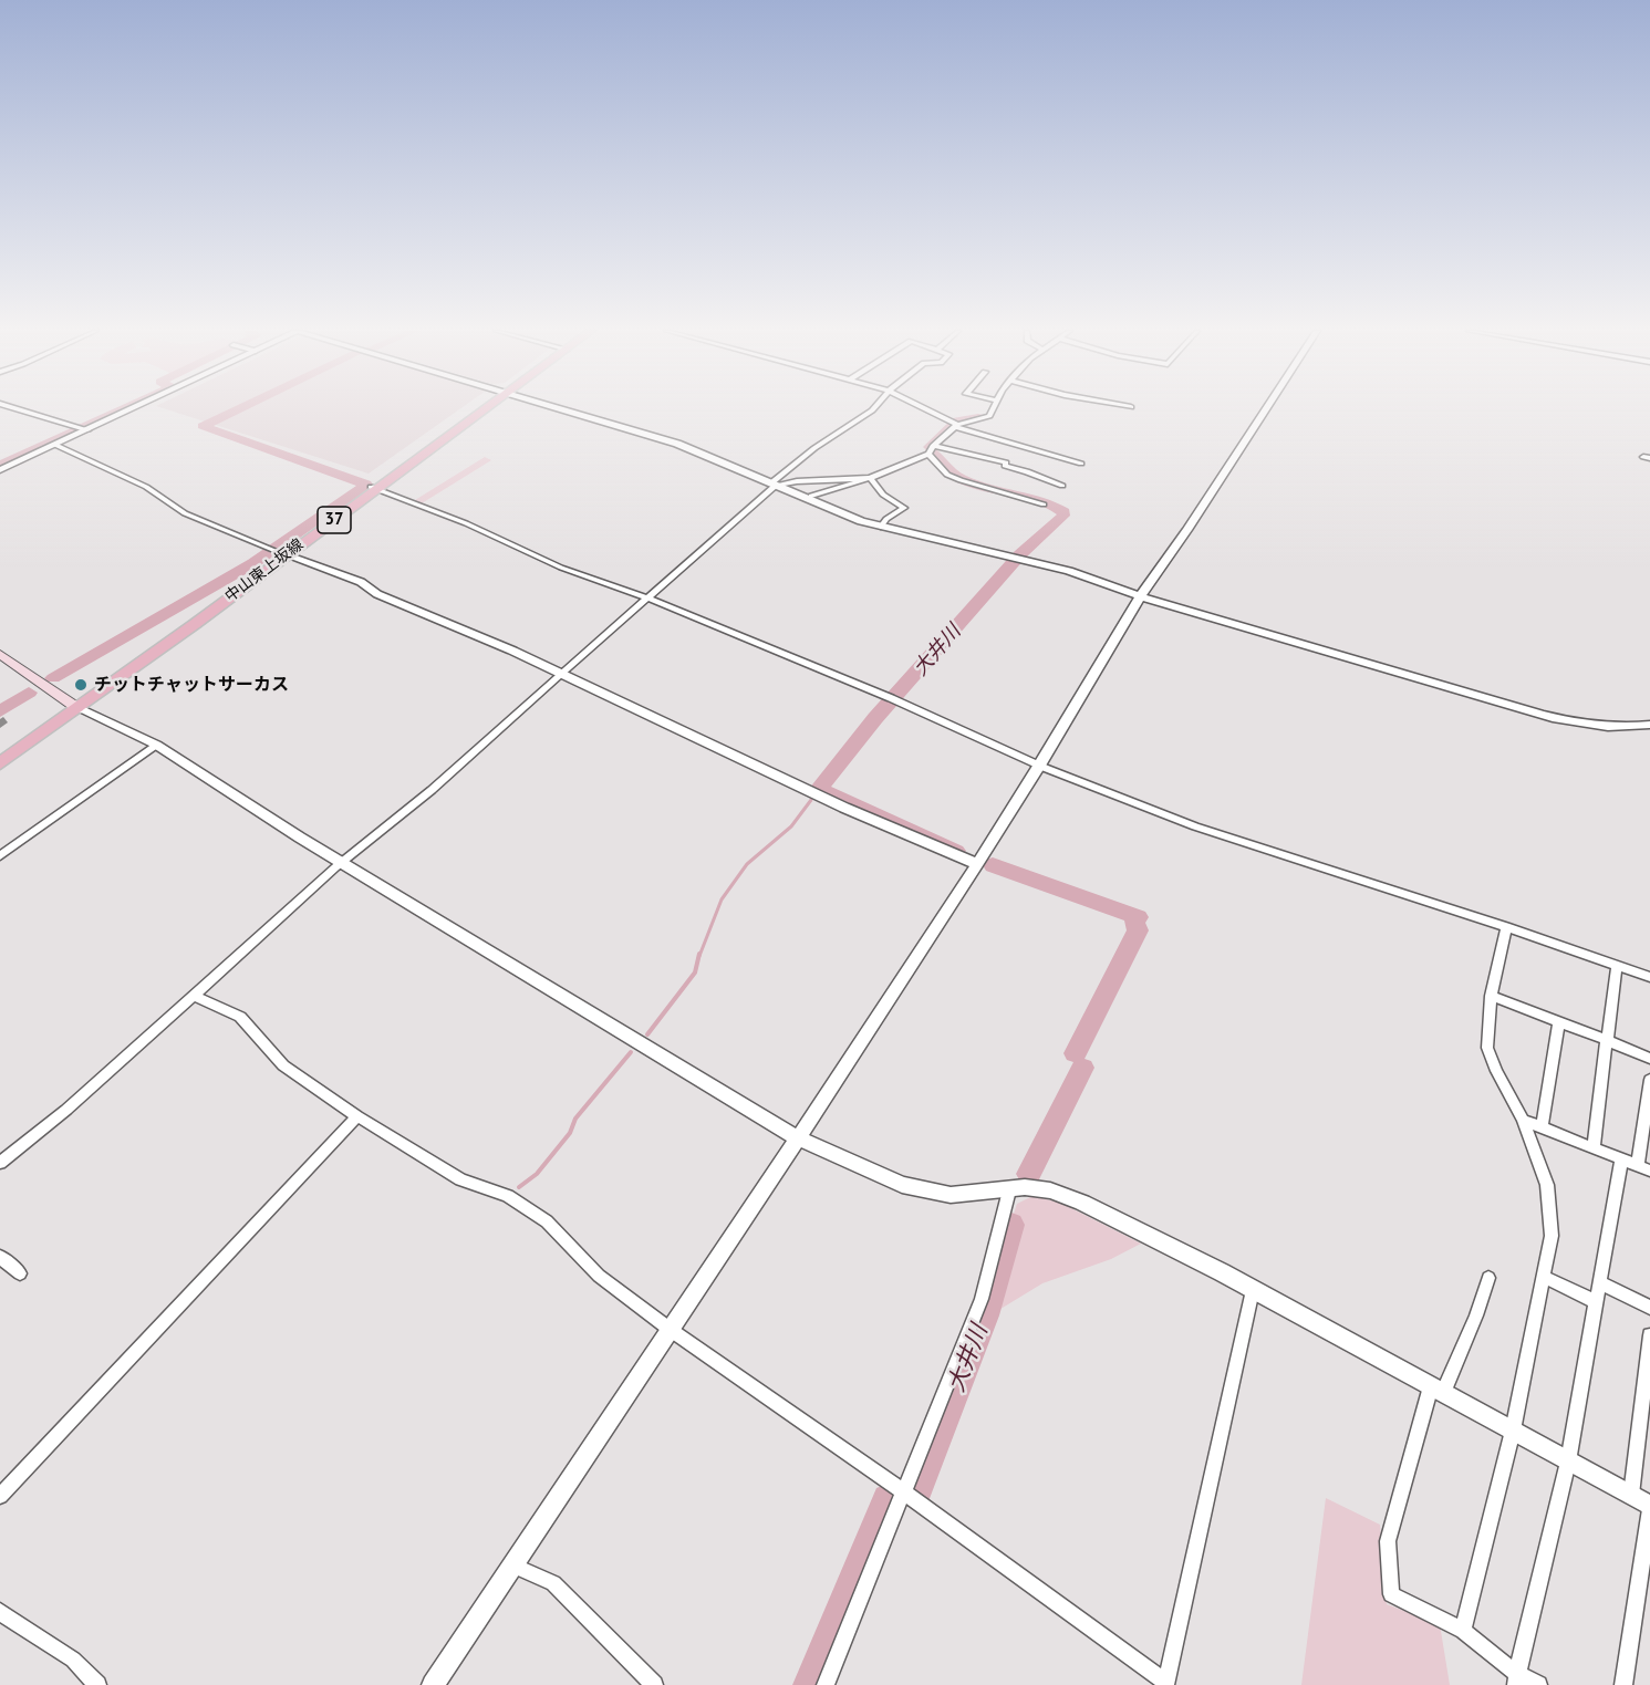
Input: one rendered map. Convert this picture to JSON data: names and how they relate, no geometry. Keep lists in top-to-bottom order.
{
  "streets": {
    "main road": ["37", "中山東上坂線"]
  },
  "water": ["大井川"],
  "places": ["チットチャットサーカス"]
}
